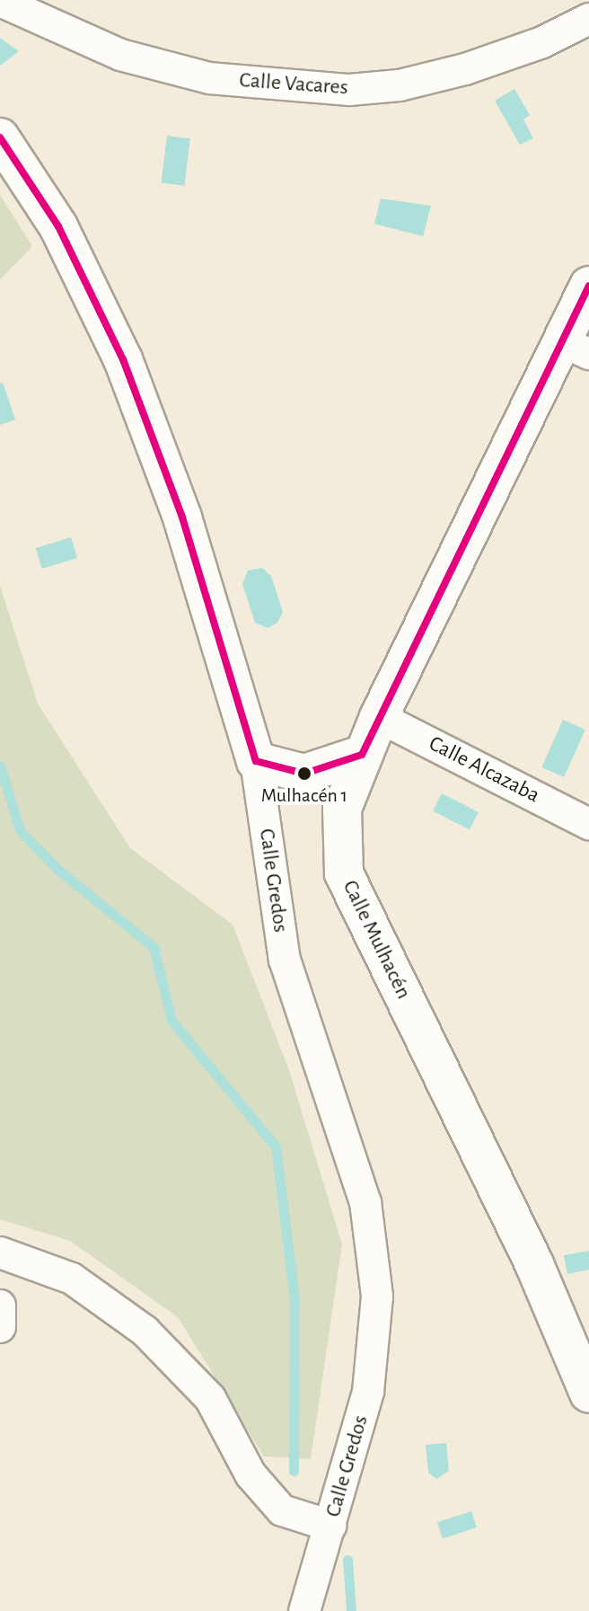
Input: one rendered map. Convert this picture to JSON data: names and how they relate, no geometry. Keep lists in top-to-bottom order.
{
  "streets": {
    "street": [
      "Calle Vacares",
      "Calle Alcazaba",
      "Calle Gredos",
      "Calle Mulhacén"
    ]
  },
  "crossings": [
    ["Calle Alcazaba", "Calle Mulhacén"]
  ],
  "places": ["Mulhacén 1"]
}
